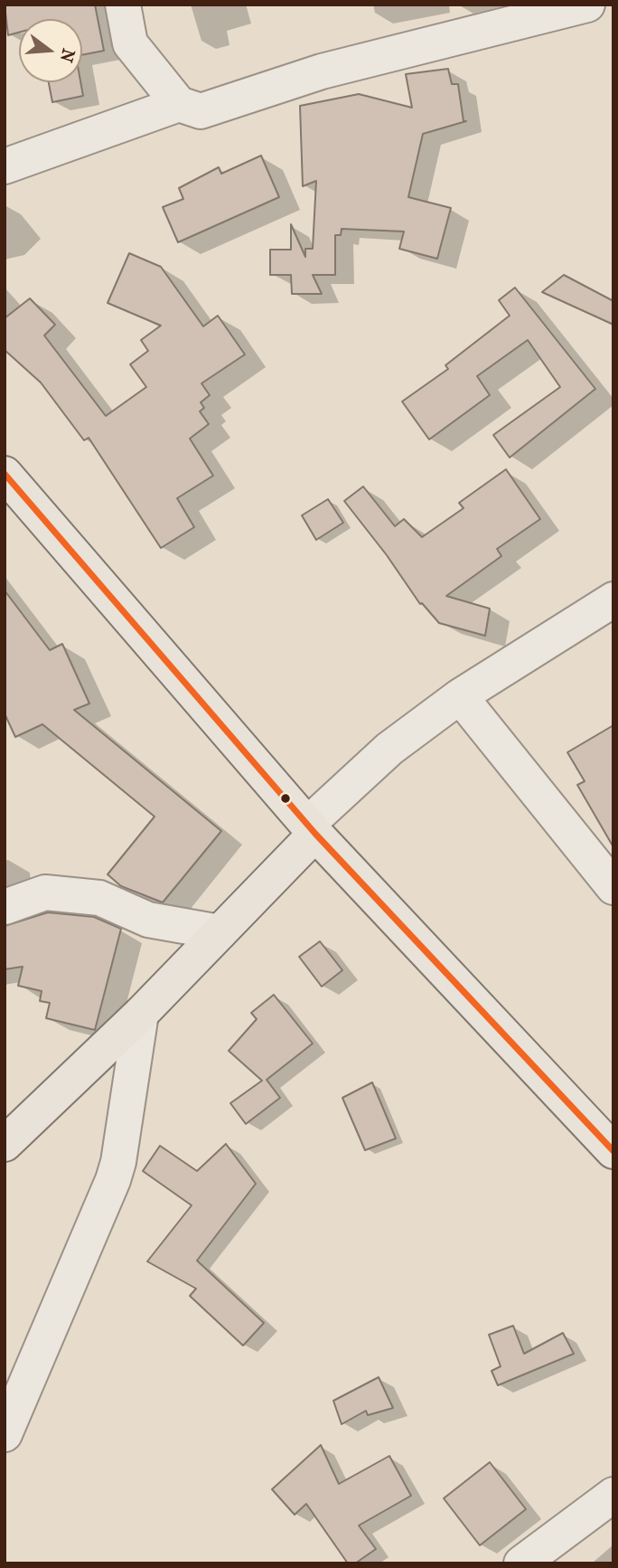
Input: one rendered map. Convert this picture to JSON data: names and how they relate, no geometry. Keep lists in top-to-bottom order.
{
  "north": "right"
}
